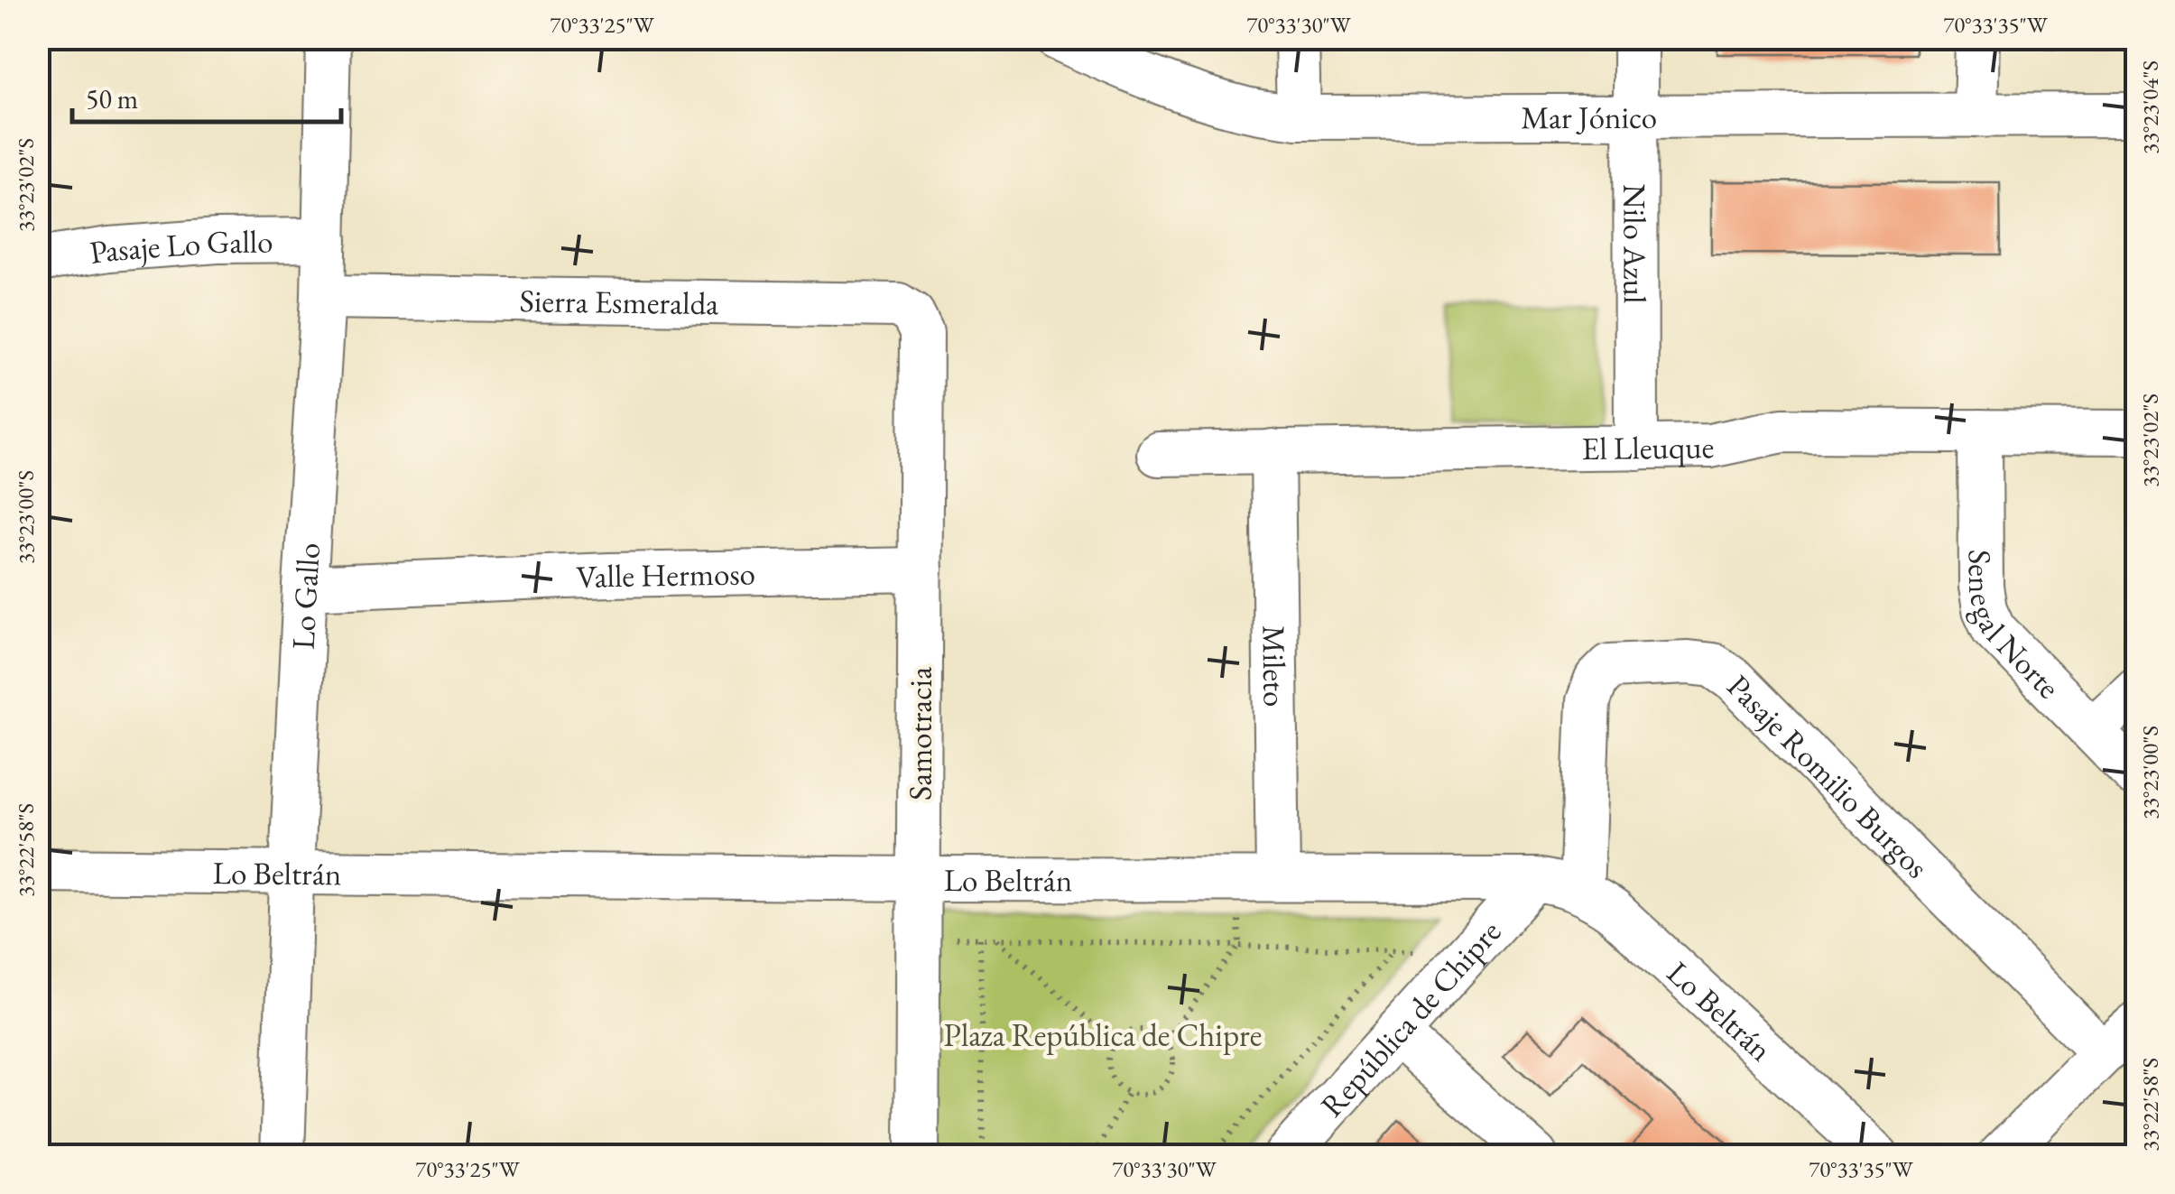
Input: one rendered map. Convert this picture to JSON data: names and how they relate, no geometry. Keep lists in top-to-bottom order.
{
  "streets": {
    "street": [
      "Mar Jónico",
      "Nilo Azul",
      "Pasaje Lo Gallo",
      "Sierra Esmeralda",
      "El Lleuque",
      "Valle Hermoso",
      "Lo Gallo",
      "Senegal Norte",
      "Mileto",
      "Samotracia",
      "Pasaje Romilio Burgos",
      "Lo Beltrán",
      "República de Chipre"
    ]
  },
  "crossings": [
    ["Mar Jónico", "Nilo Azul"],
    ["Nilo Azul", "El Lleuque"],
    ["Pasaje Lo Gallo", "Lo Gallo"],
    ["Sierra Esmeralda", "Lo Gallo"],
    ["Sierra Esmeralda", "Samotracia"],
    ["El Lleuque", "Senegal Norte"],
    ["El Lleuque", "Mileto"],
    ["Valle Hermoso", "Lo Gallo"],
    ["Valle Hermoso", "Samotracia"],
    ["Lo Gallo", "Lo Beltrán"],
    ["Mileto", "Lo Beltrán"],
    ["Samotracia", "Lo Beltrán"],
    ["Pasaje Romilio Burgos", "Lo Beltrán"],
    ["Lo Beltrán", "República de Chipre"]
  ],
  "parks": ["Plaza República de Chipre"],
  "scale_bar": "50 m",
  "coordinates": [
    "70°33'25\"W",
    "70°33'30\"W",
    "70°33'35\"W",
    "33°23'04\"S",
    "33°23'02\"S",
    "33°23'00\"S",
    "33°22'58\"S"
  ]
}
